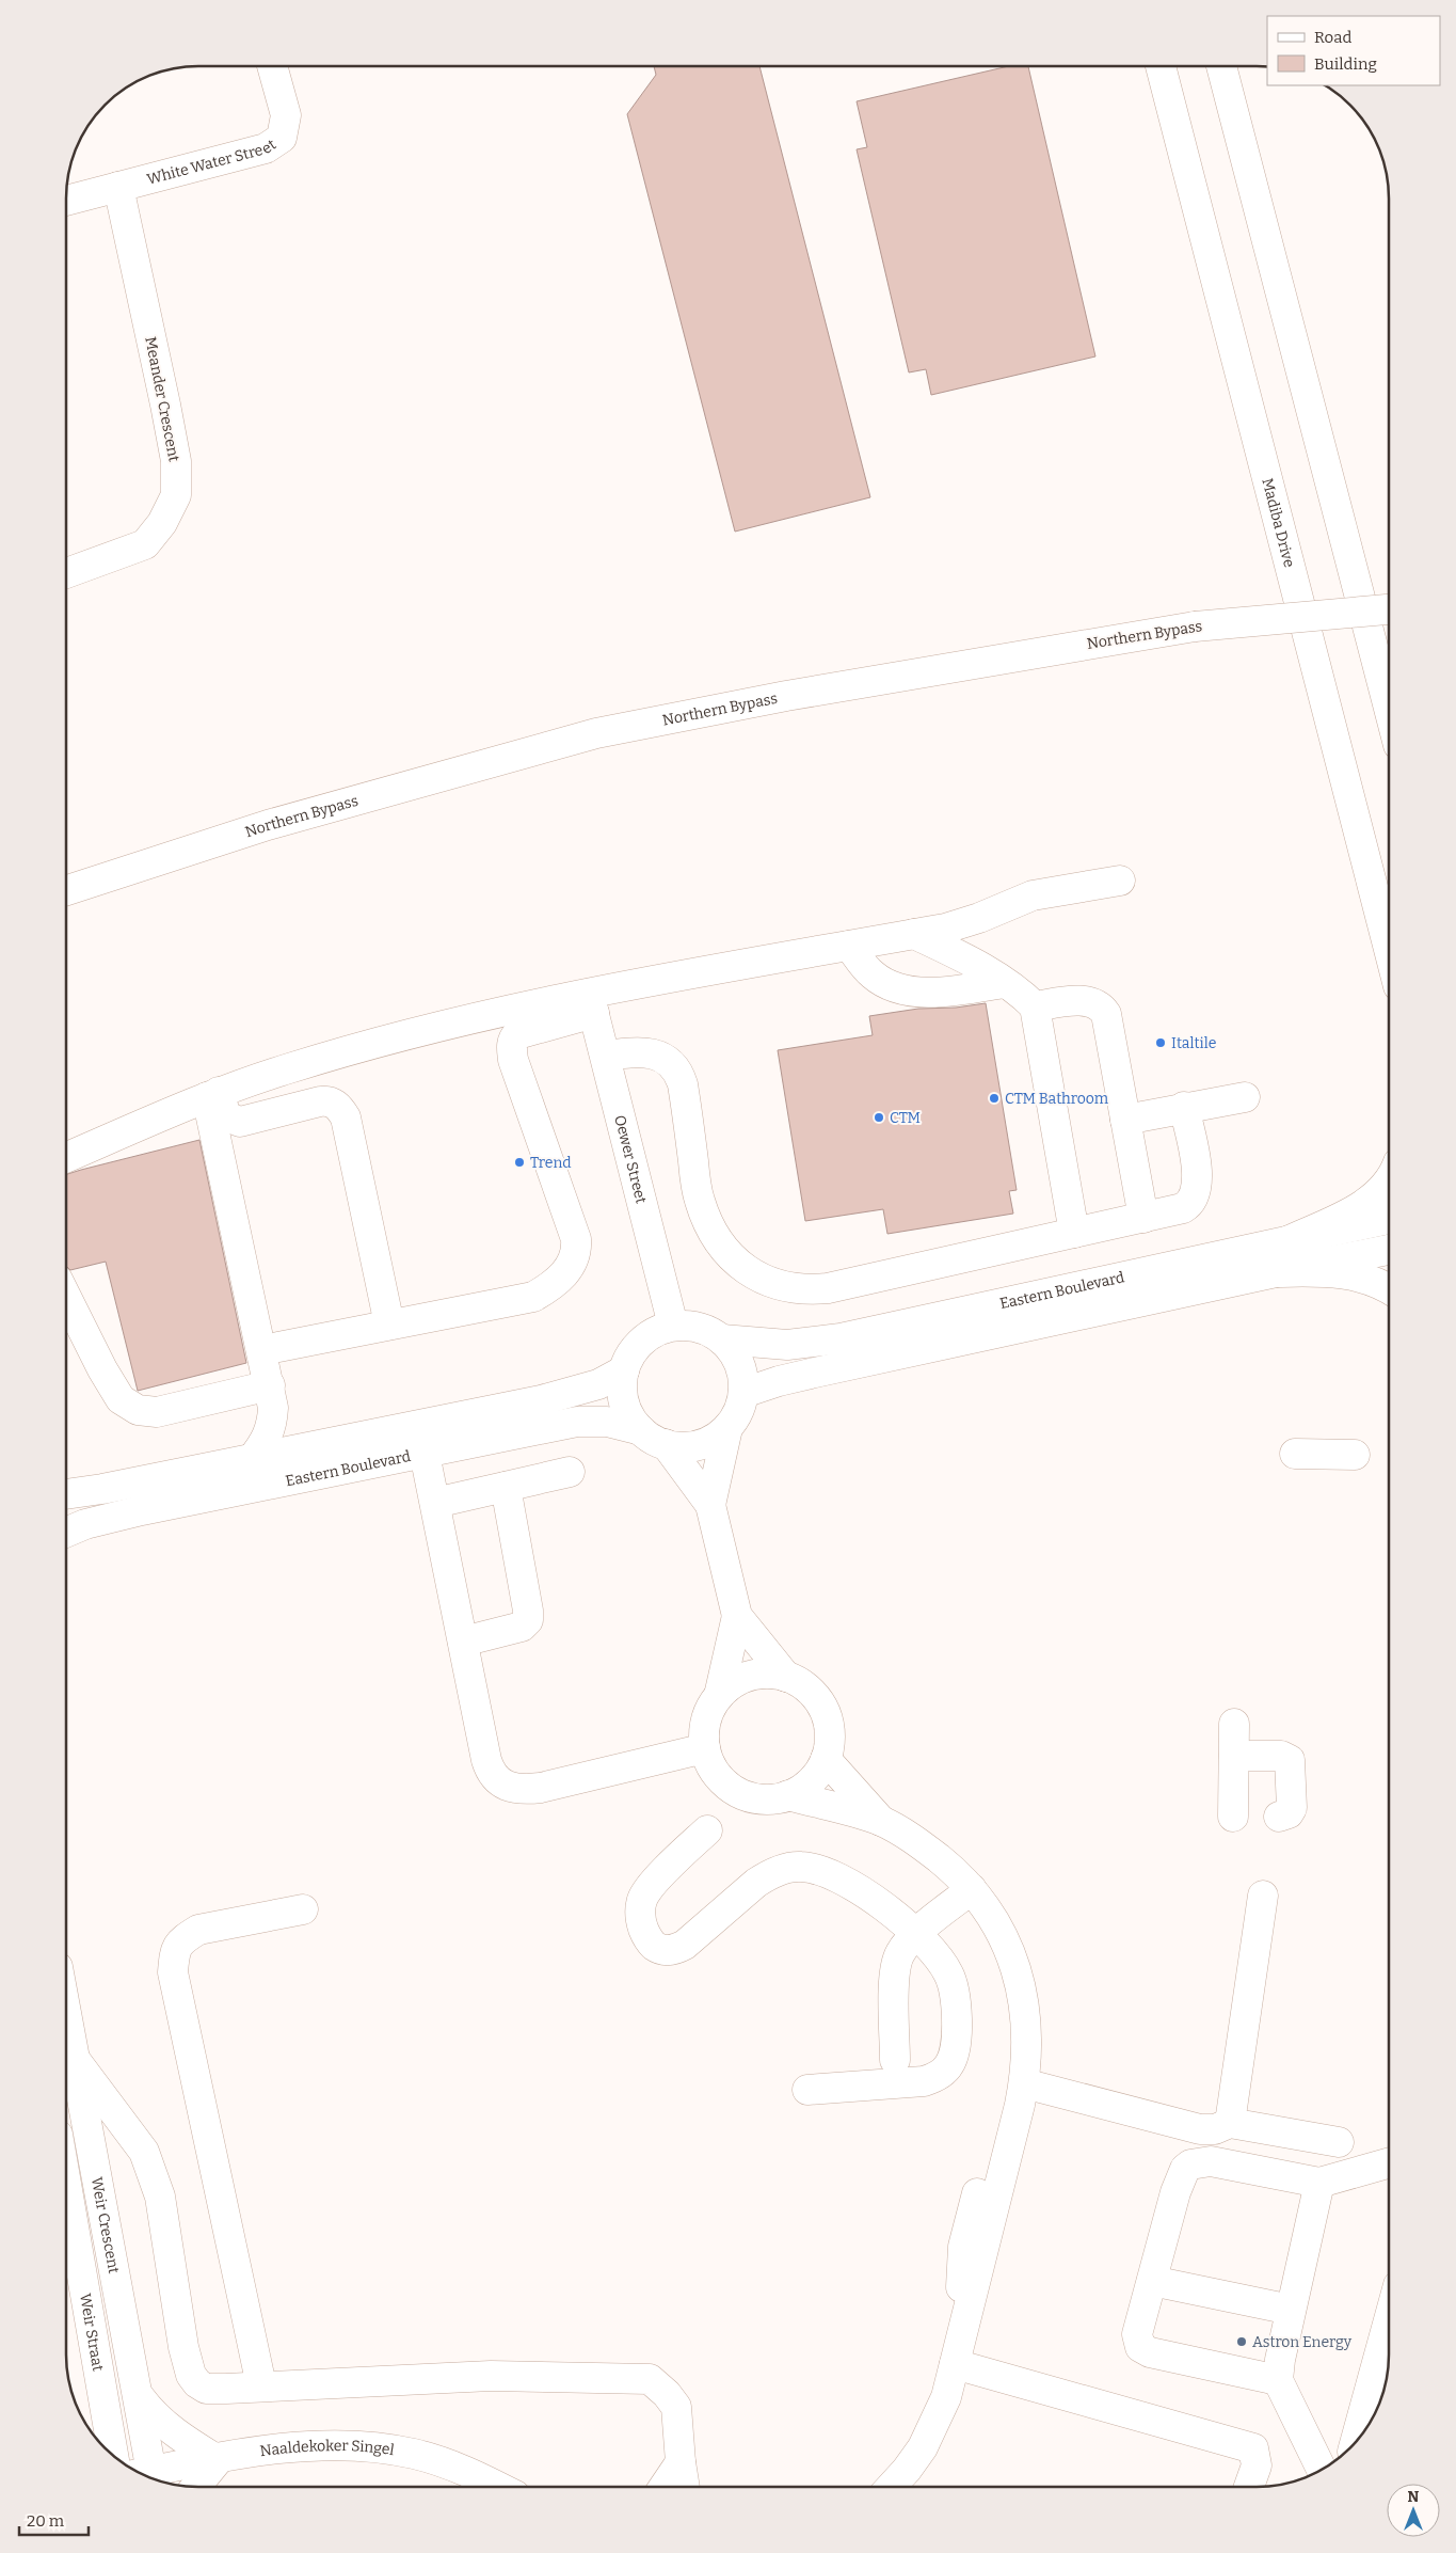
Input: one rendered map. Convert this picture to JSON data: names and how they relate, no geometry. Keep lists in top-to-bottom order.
{
  "streets": {
    "main road": [
      "White Water Street",
      "Meander Crescent",
      "Madiba Drive",
      "Northern Bypass",
      "Oewer Street",
      "Eastern Boulevard",
      "Weir Crescent",
      "Weir Straat",
      "Naaldekoker Singel"
    ]
  },
  "crossings": [
    ["White Water Street", "Meander Crescent"],
    ["Oewer Street", "Eastern Boulevard"]
  ],
  "places": [
    "Italtile",
    "CTM Bathroom",
    "CTM",
    "Trend",
    "Astron Energy"
  ],
  "legend": ["Road", "Building"],
  "scale_bar": "20 m",
  "north": "top"
}
